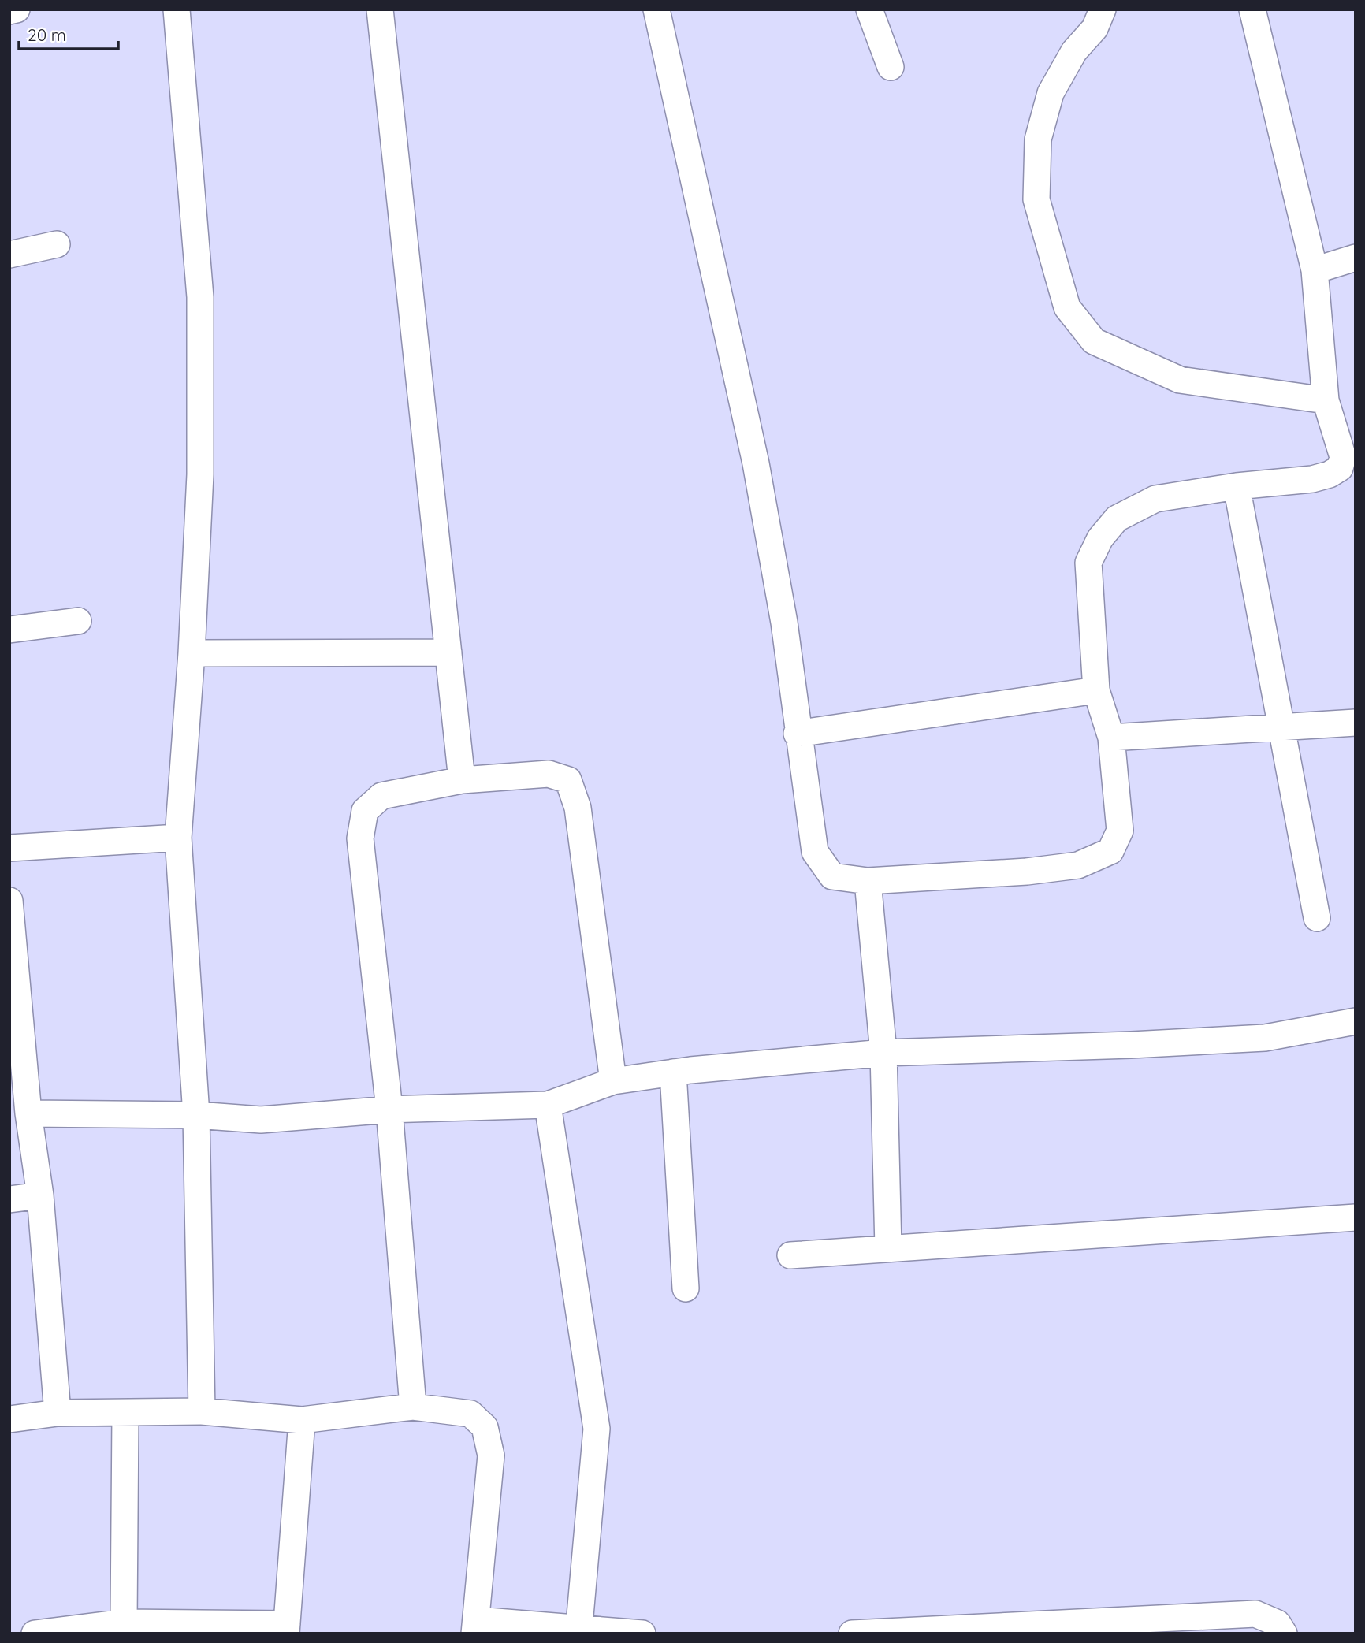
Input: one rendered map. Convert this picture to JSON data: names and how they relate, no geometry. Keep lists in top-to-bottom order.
{
  "scale_bar": "20 m"
}
